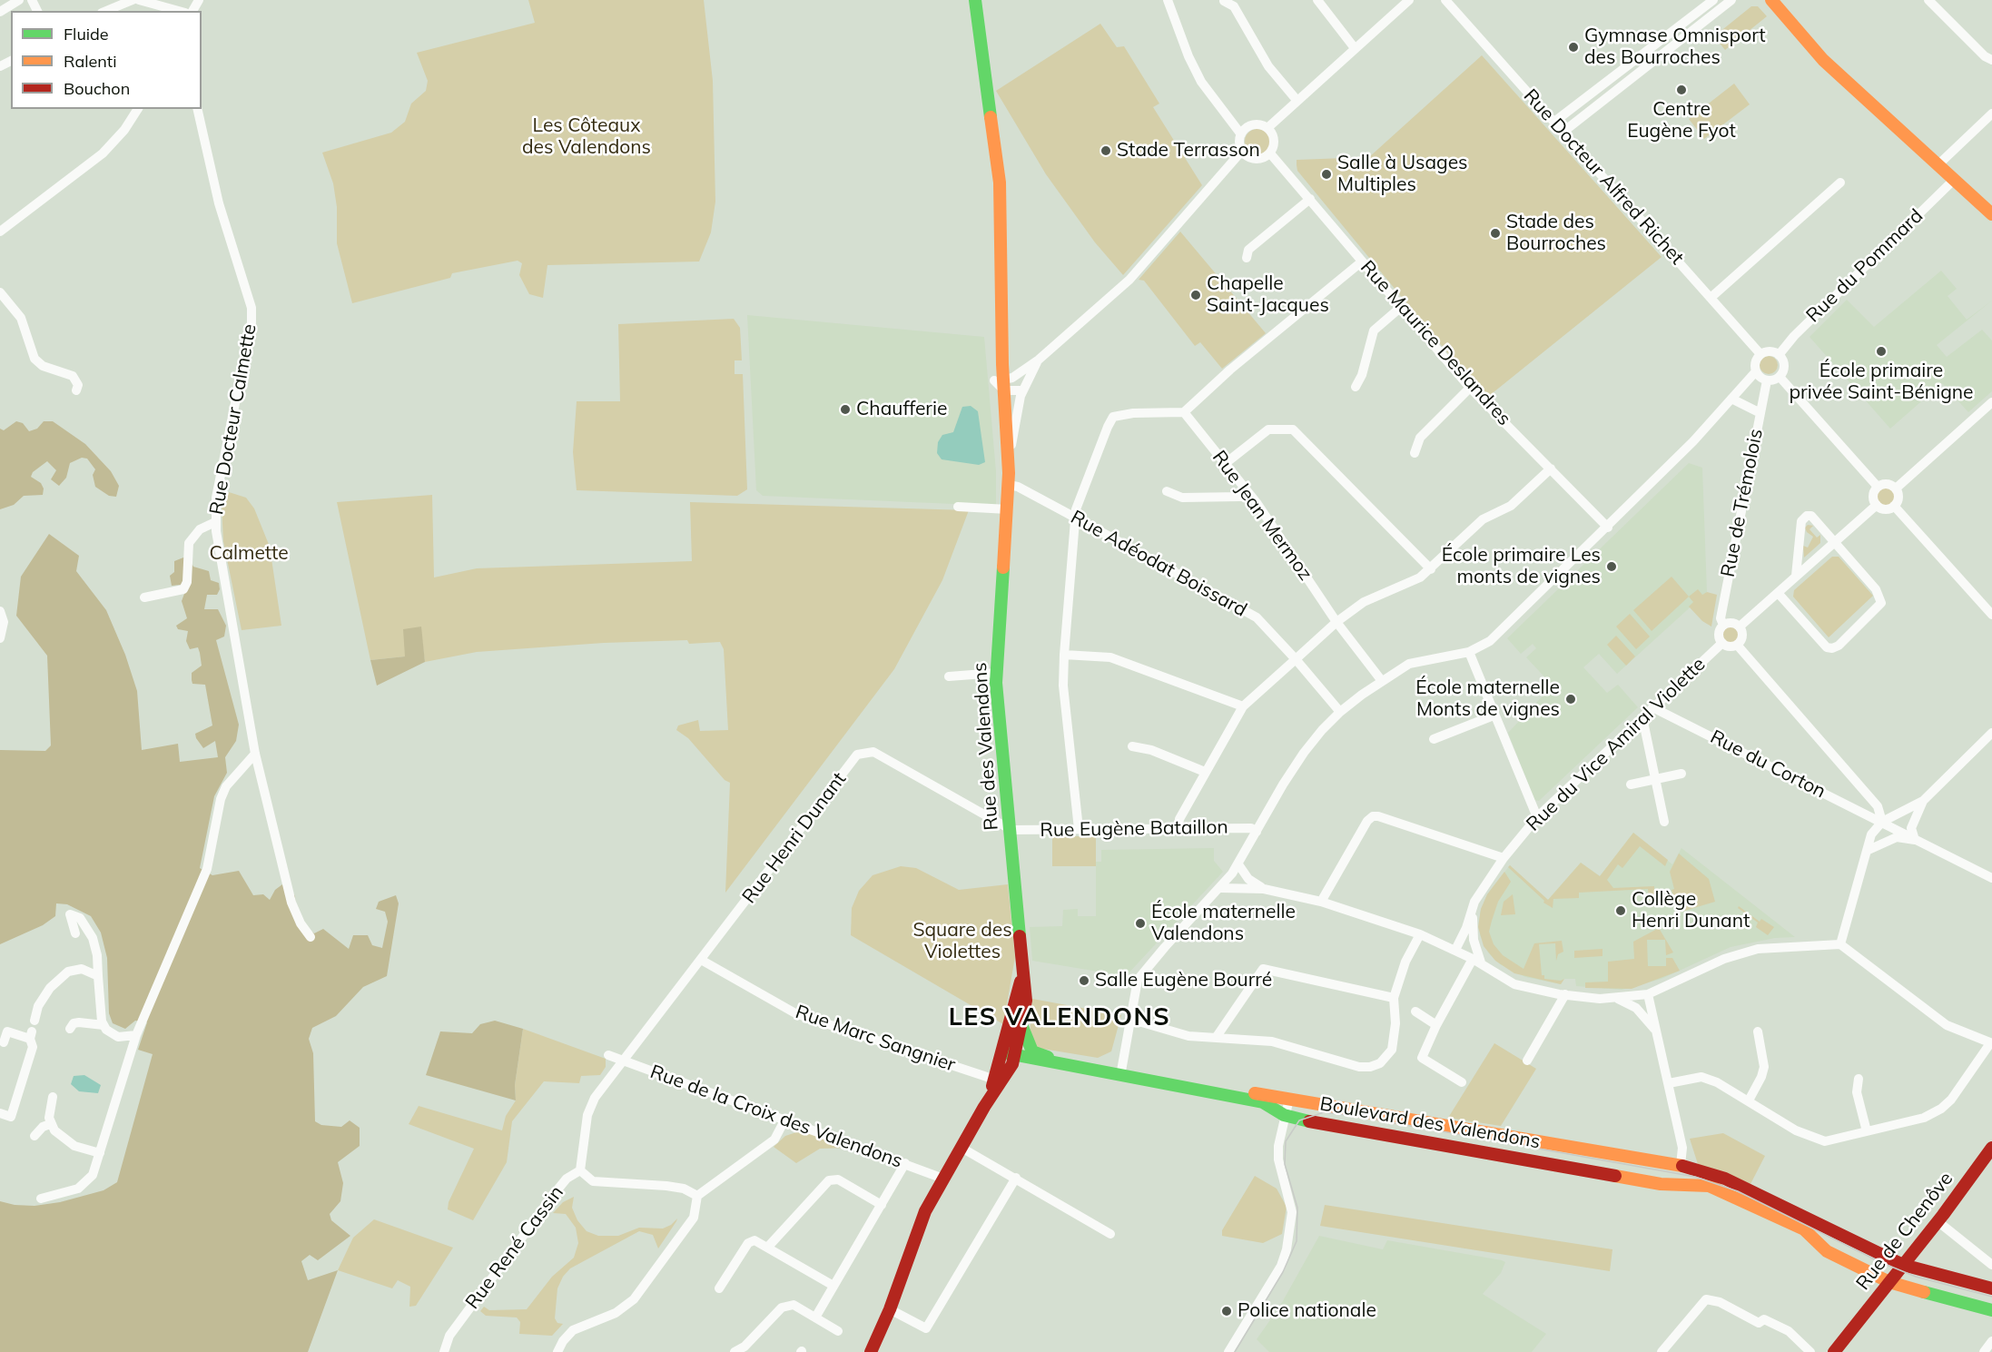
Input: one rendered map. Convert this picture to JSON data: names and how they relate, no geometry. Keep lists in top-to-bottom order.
{
  "streets": {
    "street": [
      "Rue Docteur Alfred Richet",
      "Rue du Pommard",
      "Rue Maurice Deslandres",
      "Rue Docteur Calmette",
      "Rue de Trémolois",
      "Rue Jean Mermoz",
      "Rue Adéodat Boissard",
      "Rue du Vice Amiral Violette",
      "Rue des Valendons",
      "Rue du Corton",
      "Rue Eugène Bataillon",
      "Rue Henri Dunant",
      "Rue Marc Sangnier",
      "Rue de la Croix des Valendons",
      "Boulevard des Valendons",
      "Rue de Chenôve",
      "Rue René Cassin"
    ]
  },
  "crossings": [
    ["Rue Docteur Alfred Richet", "Rue du Pommard"],
    ["Rue Docteur Alfred Richet", "Rue de Trémolois"],
    ["Rue du Pommard", "Rue de Trémolois"],
    ["Rue de Trémolois", "Rue du Vice Amiral Violette"],
    ["Rue Adéodat Boissard", "Rue des Valendons"],
    ["Rue du Vice Amiral Violette", "Rue du Corton"],
    ["Rue des Valendons", "Rue Eugène Bataillon"],
    ["Rue des Valendons", "Rue Henri Dunant"],
    ["Rue des Valendons", "Rue Marc Sangnier"],
    ["Rue des Valendons", "Boulevard des Valendons"],
    ["Rue Eugène Bataillon", "Rue Henri Dunant"],
    ["Rue Henri Dunant", "Rue Marc Sangnier"],
    ["Rue Henri Dunant", "Rue de la Croix des Valendons"],
    ["Rue Henri Dunant", "Rue René Cassin"],
    ["Rue de la Croix des Valendons", "Rue René Cassin"],
    ["Boulevard des Valendons", "Rue de Chenôve"]
  ],
  "districts": ["LES VALENDONS"],
  "parks": ["Les Côteaux des Valendons", "Calmette", "Square des Violettes"],
  "places": [
    "Gymnase Omnisport des Bourroches",
    "Centre Eugène Fyot",
    "Stade Terrasson",
    "Salle à Usages Multiples",
    "Stade des Bourroches",
    "Chapelle Saint-Jacques",
    "École primaire privée Saint-Bénigne",
    "Chaufferie",
    "École primaire Les monts de vignes",
    "École maternelle Monts de vignes",
    "Collège Henri Dunant",
    "École maternelle Valendons",
    "Salle Eugène Bourré",
    "Police nationale"
  ],
  "legend": ["Fluide", "Ralenti", "Bouchon"]
}
